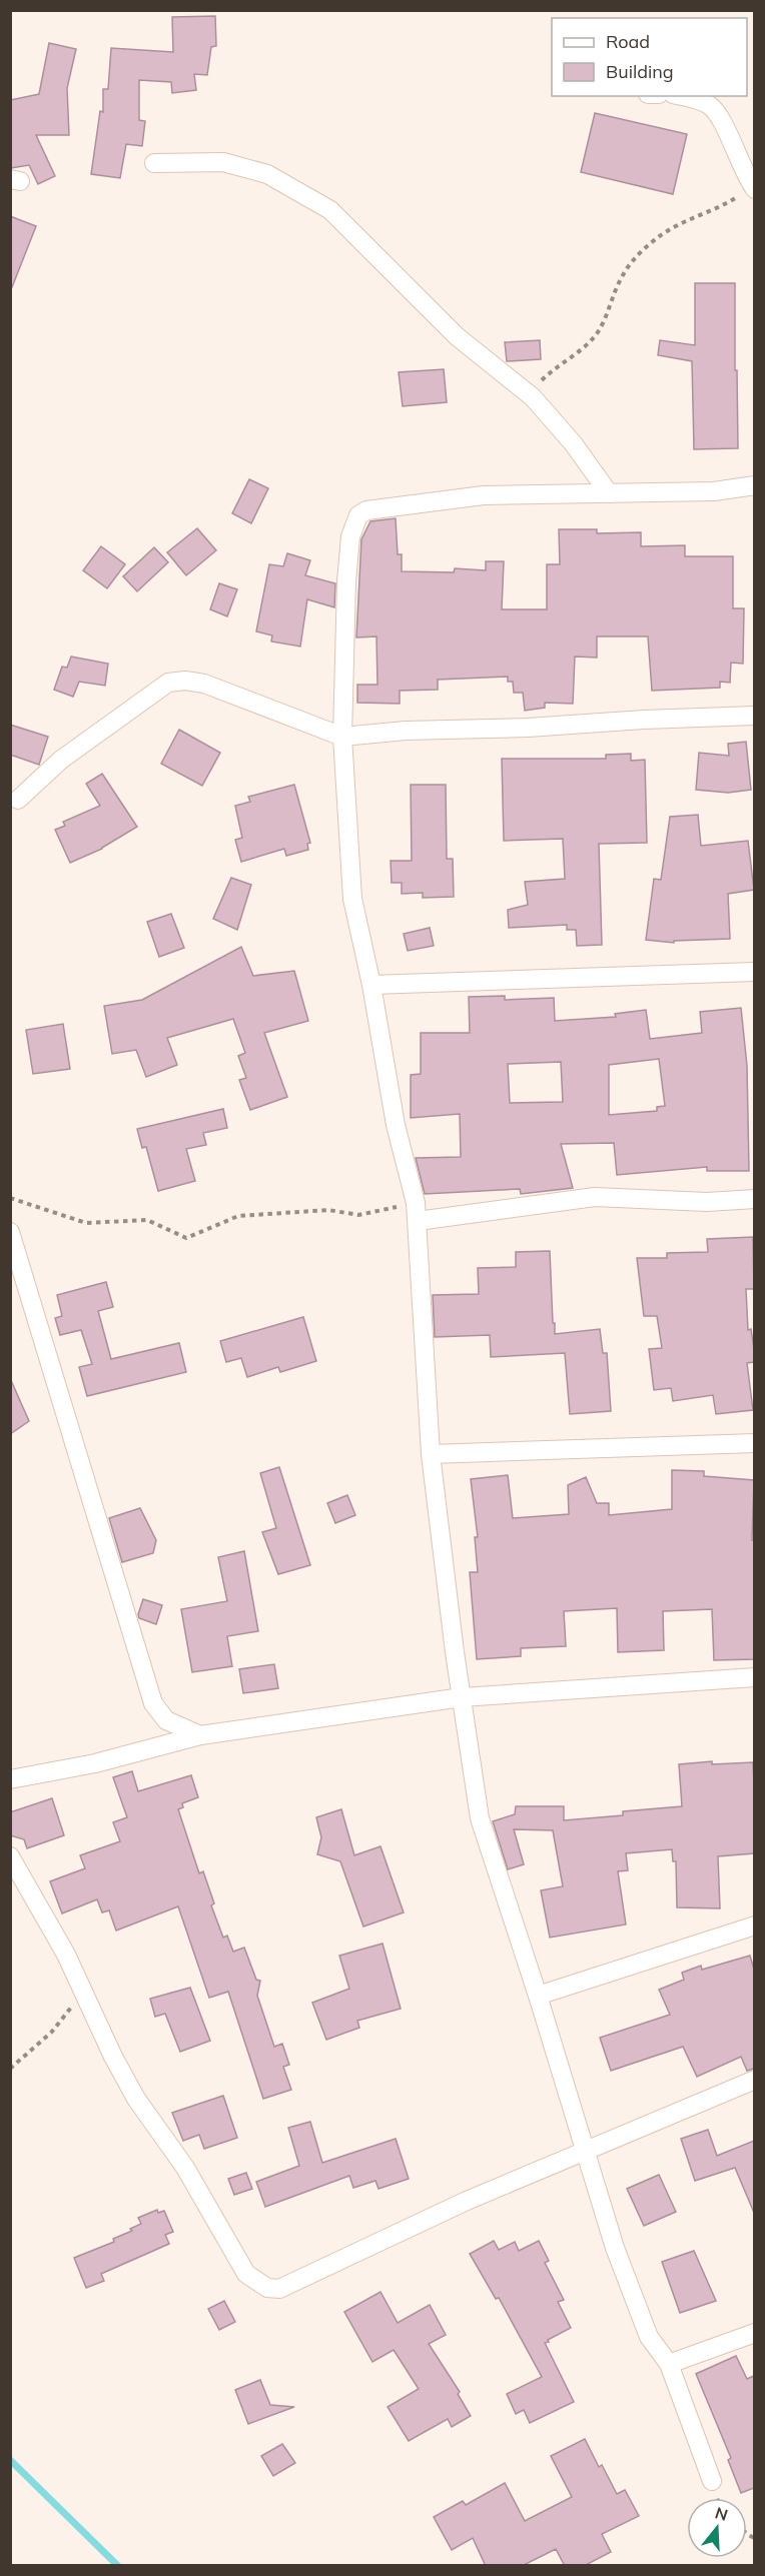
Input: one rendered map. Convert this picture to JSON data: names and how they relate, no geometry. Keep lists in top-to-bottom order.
{
  "legend": ["Road", "Building"],
  "north": "top"
}
